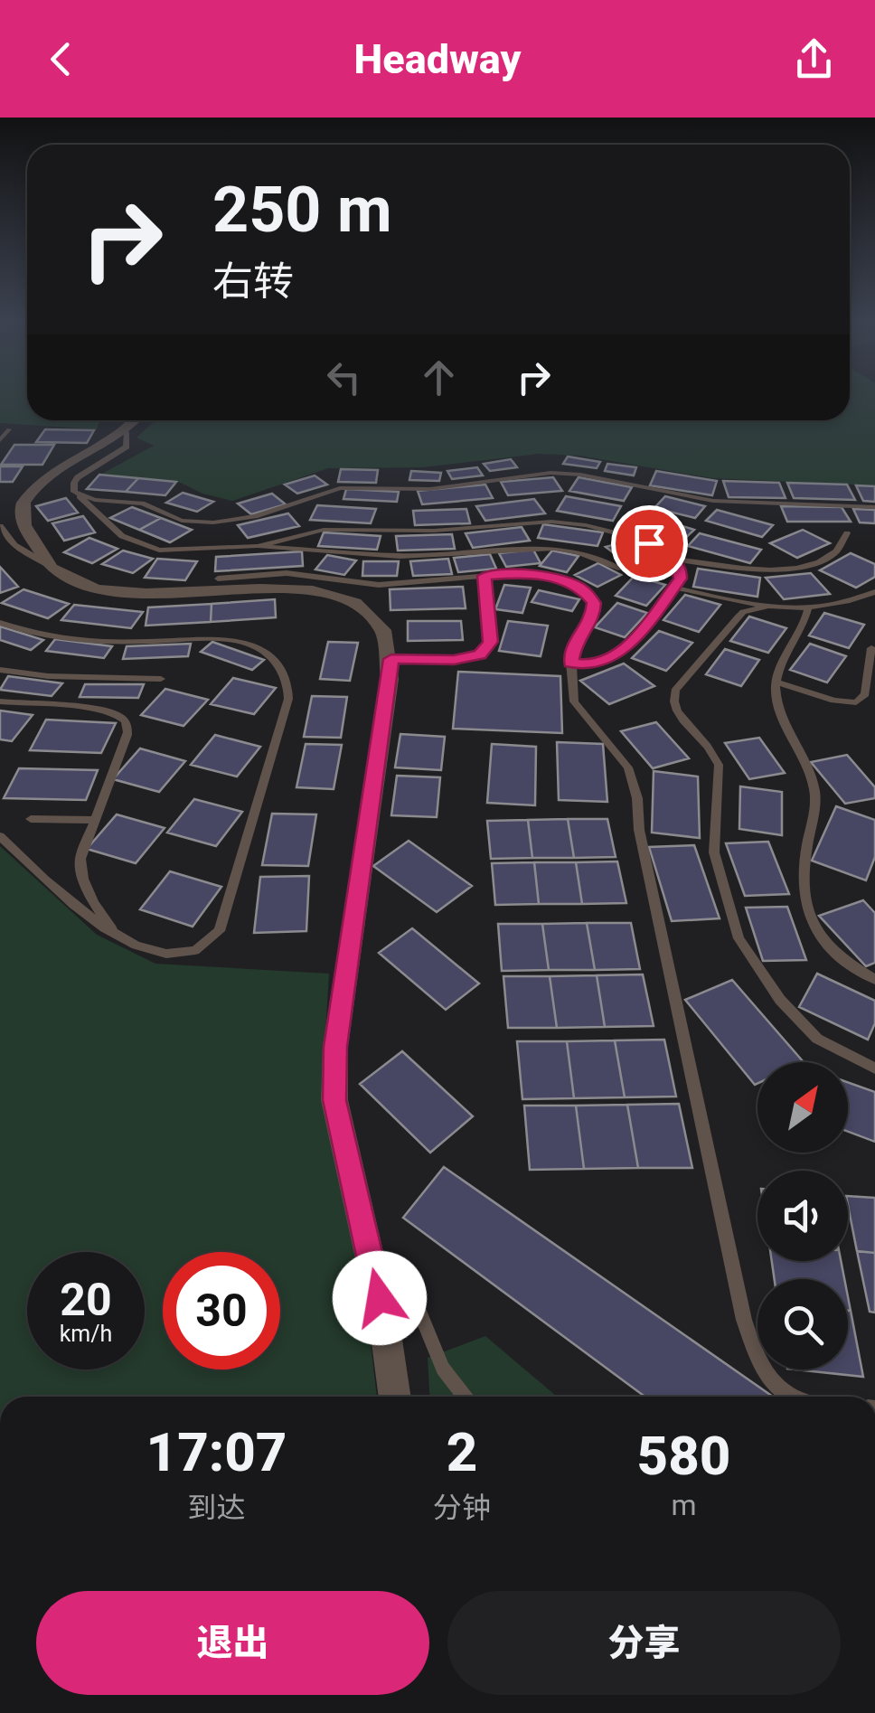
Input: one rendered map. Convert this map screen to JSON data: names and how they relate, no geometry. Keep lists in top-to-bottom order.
{
  "north": "top right",
  "page": {
    "header": "Headway",
    "turn": ["250 m", "右转"],
    "speed": "20 km/h",
    "limit": "30",
    "eta": [
      "17:07",
      "到达",
      "2",
      "分钟",
      "580",
      "m"
    ],
    "buttons": ["退出", "分享"]
  }
}
